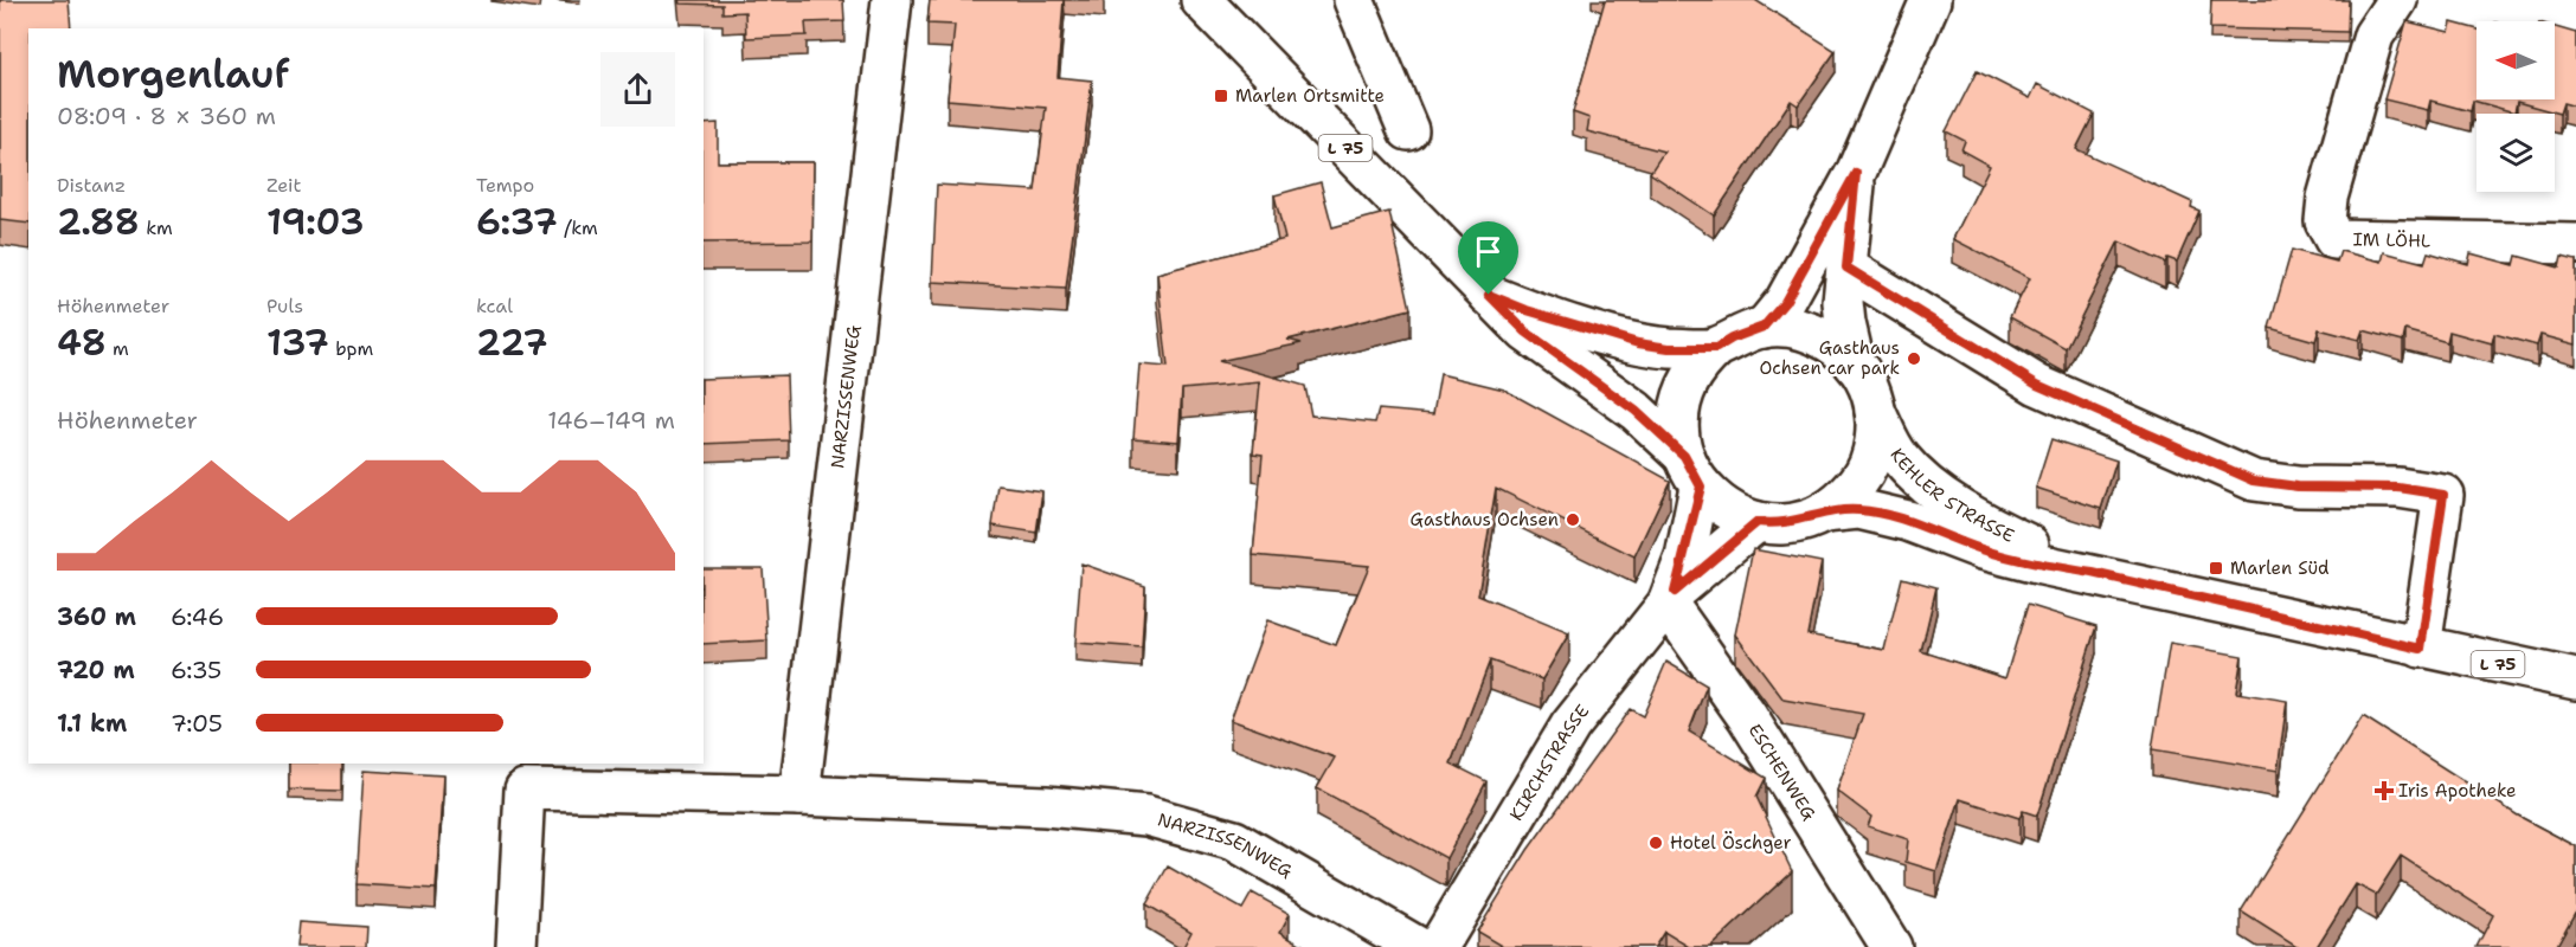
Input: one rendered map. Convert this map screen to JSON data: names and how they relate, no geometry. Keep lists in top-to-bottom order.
{
  "streets": {
    "street": [
      "L 75",
      "IM LÖHL",
      "NARZISSENWEG",
      "KEHLER STRASSE",
      "KIRCHSTRASSE",
      "ESCHENWEG"
    ]
  },
  "crossings": [
    ["KEHLER STRASSE", "KIRCHSTRASSE"],
    ["KIRCHSTRASSE", "ESCHENWEG"]
  ],
  "places": {
    "transit": ["Marlen Ortsmitte", "Marlen Süd"],
    "other": ["Gasthaus Ochsen car park", "Gasthaus Ochsen", "Hotel Öschger"],
    "health": ["Iris Apotheke"]
  },
  "north": "left",
  "page": {
    "heading": ["Morgenlauf", "08:09 · 8 × 360 m"],
    "stats": [
      ["Distanz", "2.88 km"],
      ["Zeit", "19:03"],
      ["Tempo", "6:37 /km"],
      ["Höhenmeter", "48 m"],
      ["Puls", "137 bpm"],
      ["kcal", "227"]
    ],
    "chart": ["Höhenmeter", "146–149 m"],
    "list": [
      {
        "name": "360 m",
        "note": "6:46"
      },
      {
        "name": "720 m",
        "note": "6:35"
      },
      {
        "name": "1.1 km",
        "note": "7:05"
      }
    ]
  }
}
